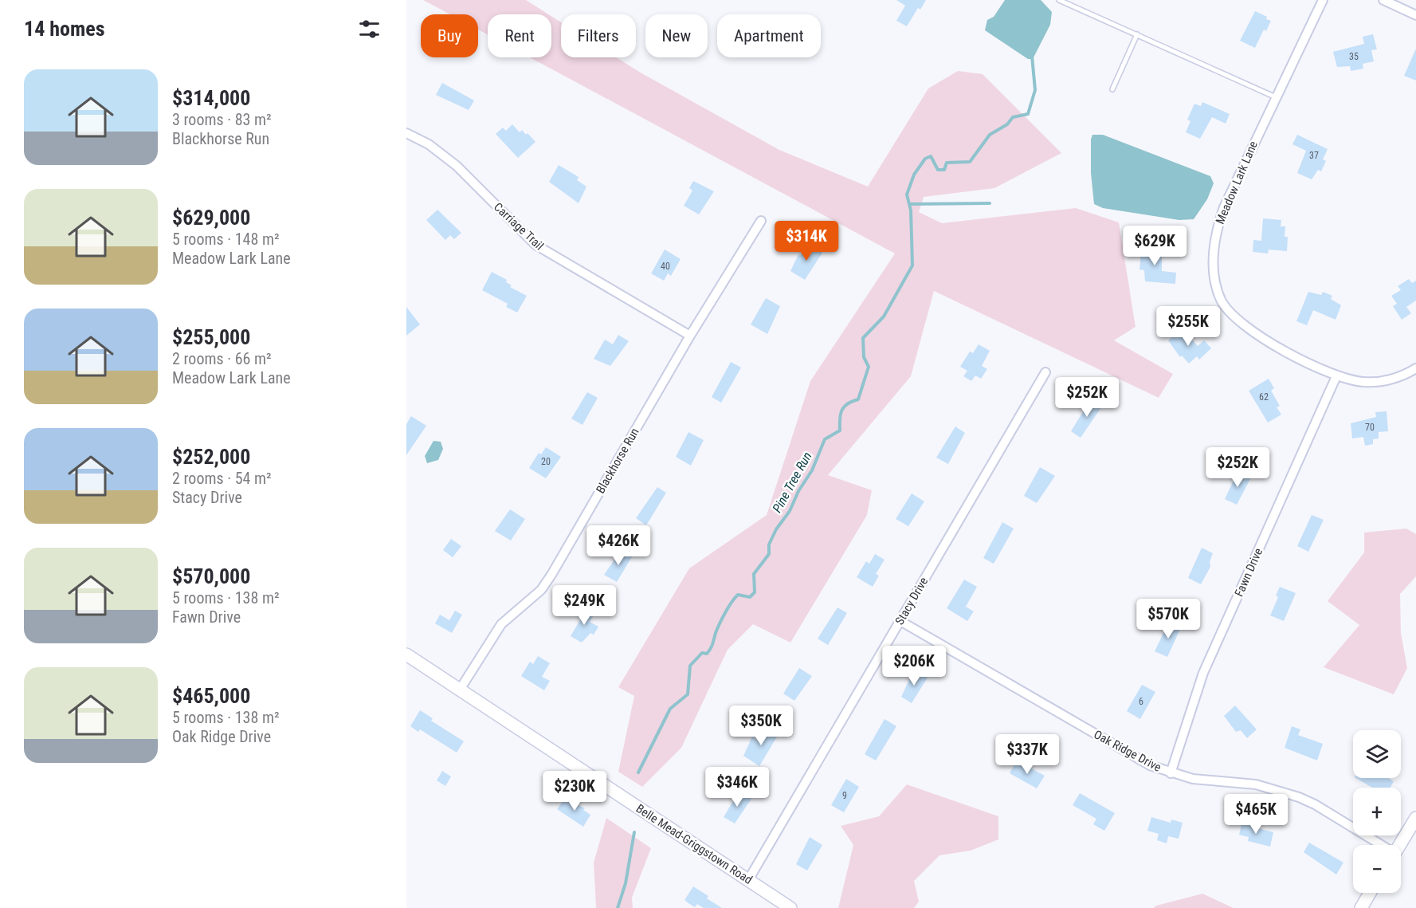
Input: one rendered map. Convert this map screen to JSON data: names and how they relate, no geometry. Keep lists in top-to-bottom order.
{
  "streets": {
    "street": [
      "Meadow Lark Lane",
      "Carriage Trail",
      "Blackhorse Run",
      "Fawn Drive",
      "Stacy Drive",
      "Oak Ridge Drive",
      "Belle Mead-Griggstown Road"
    ]
  },
  "crossings": [
    ["Meadow Lark Lane", "Fawn Drive"],
    ["Carriage Trail", "Blackhorse Run"],
    ["Blackhorse Run", "Belle Mead-Griggstown Road"],
    ["Fawn Drive", "Oak Ridge Drive"],
    ["Stacy Drive", "Oak Ridge Drive"],
    ["Stacy Drive", "Belle Mead-Griggstown Road"]
  ],
  "water": ["Pine Tree Run"],
  "house_numbers": [
    "35",
    "37",
    "40",
    "62",
    "70",
    "20",
    "6",
    "9"
  ],
  "page": {
    "heading": "14 homes",
    "chip": [
      "Buy",
      "Rent",
      "Filters",
      "New",
      "Apartment"
    ],
    "list": [
      {
        "name": "$314,000",
        "note": "3 rooms · 83 m² · Blackhorse Run"
      },
      {
        "name": "$629,000",
        "note": "5 rooms · 148 m² · Meadow Lark Lane"
      },
      {
        "name": "$255,000",
        "note": "2 rooms · 66 m² · Meadow Lark Lane"
      },
      {
        "name": "$252,000",
        "note": "2 rooms · 54 m² · Stacy Drive"
      },
      {
        "name": "$570,000",
        "note": "5 rooms · 138 m² · Fawn Drive"
      },
      {
        "name": "$465,000",
        "note": "5 rooms · 138 m² · Oak Ridge Drive"
      }
    ],
    "price": [
      "$314K",
      "$629K",
      "$255K",
      "$252K",
      "$252K",
      "$426K",
      "$249K",
      "$570K",
      "$206K",
      "$350K",
      "$337K",
      "$346K",
      "$230K",
      "$465K"
    ],
    "map_buttons": ["+", "−"]
  }
}
